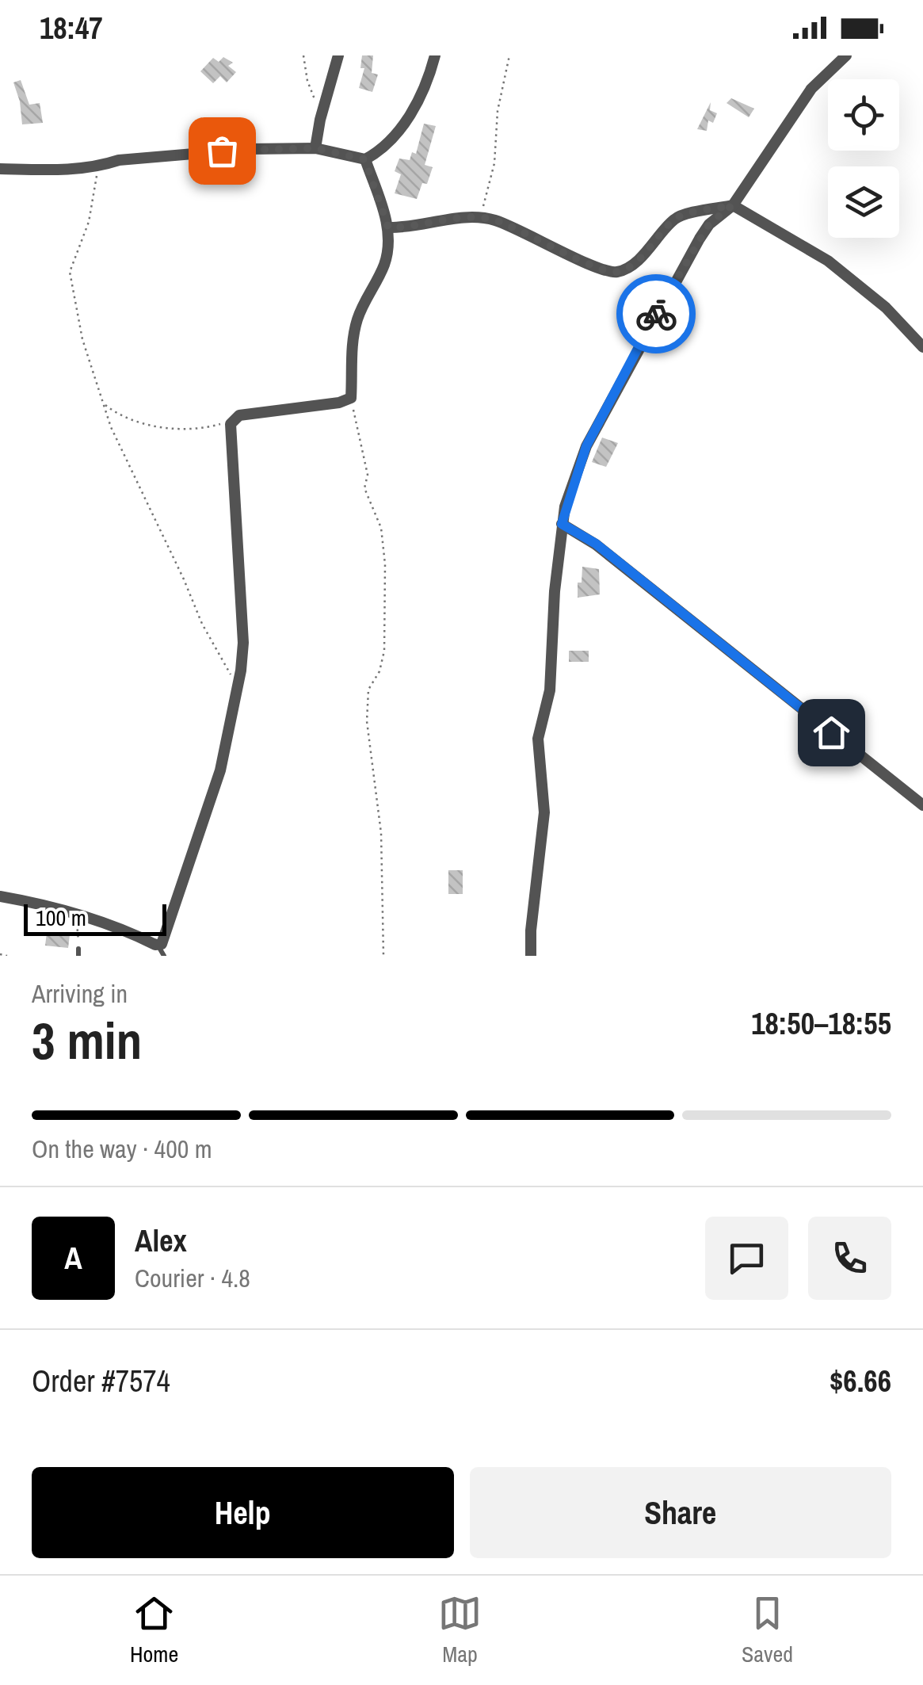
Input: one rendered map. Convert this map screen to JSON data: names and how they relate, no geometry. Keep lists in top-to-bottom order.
{
  "scale_bar": "100 m",
  "page": {
    "status": "18:47",
    "scale": "100 m",
    "heading": ["3 min", "Arriving in", "18:50–18:55"],
    "panel": [
      "Alex",
      "Courier · 4.8",
      "Order #7574",
      "$6.66"
    ],
    "bar": "On the way · 400 m",
    "round": "A",
    "buttons": ["Help", "Share"],
    "tabs": ["Home", "Map", "Saved"]
  }
}
